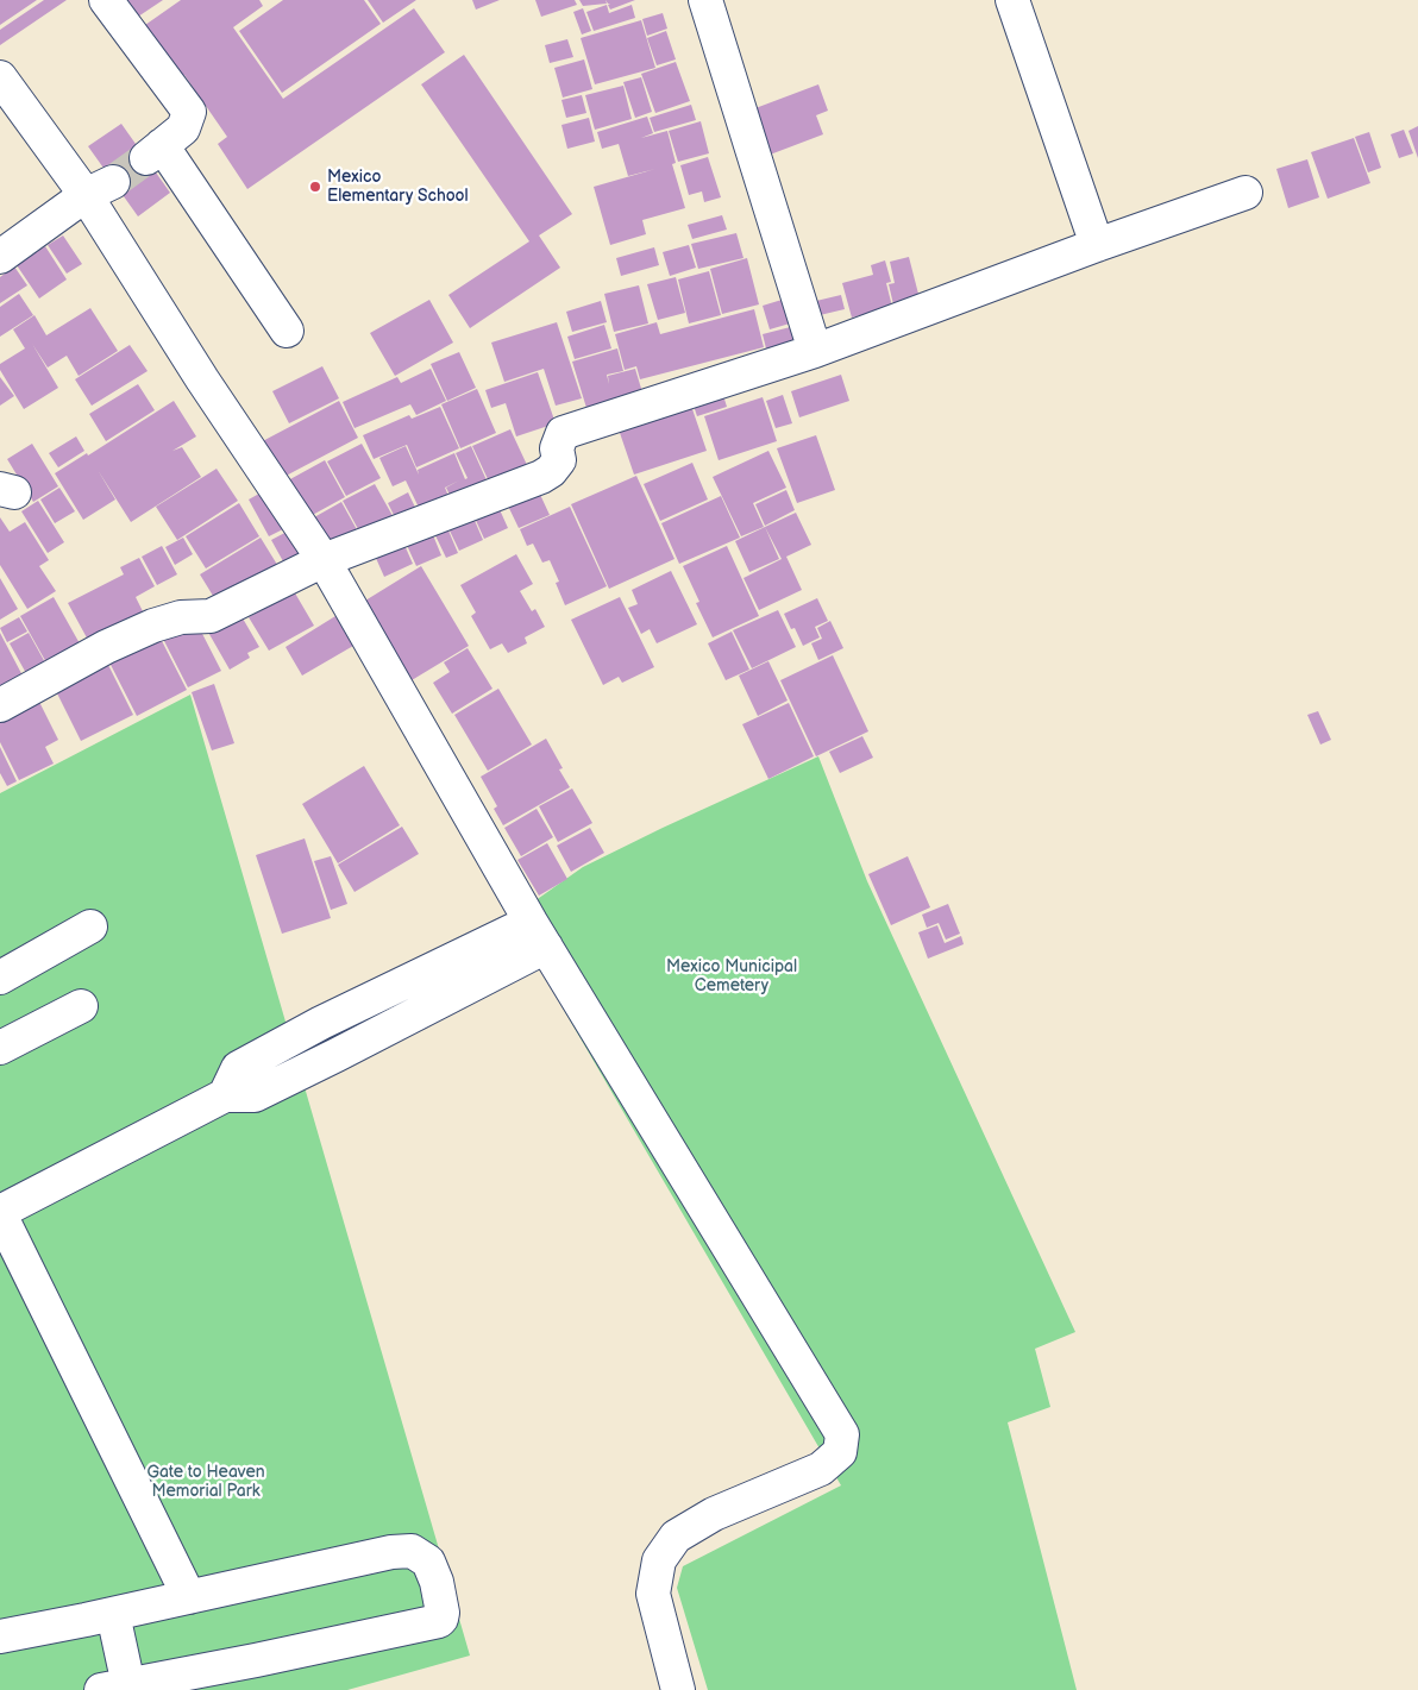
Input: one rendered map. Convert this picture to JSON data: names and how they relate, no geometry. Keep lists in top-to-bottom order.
{
  "parks": ["Mexico Municipal Cemetery", "Gate to Heaven Memorial Park"],
  "places": ["Mexico Elementary School"]
}
